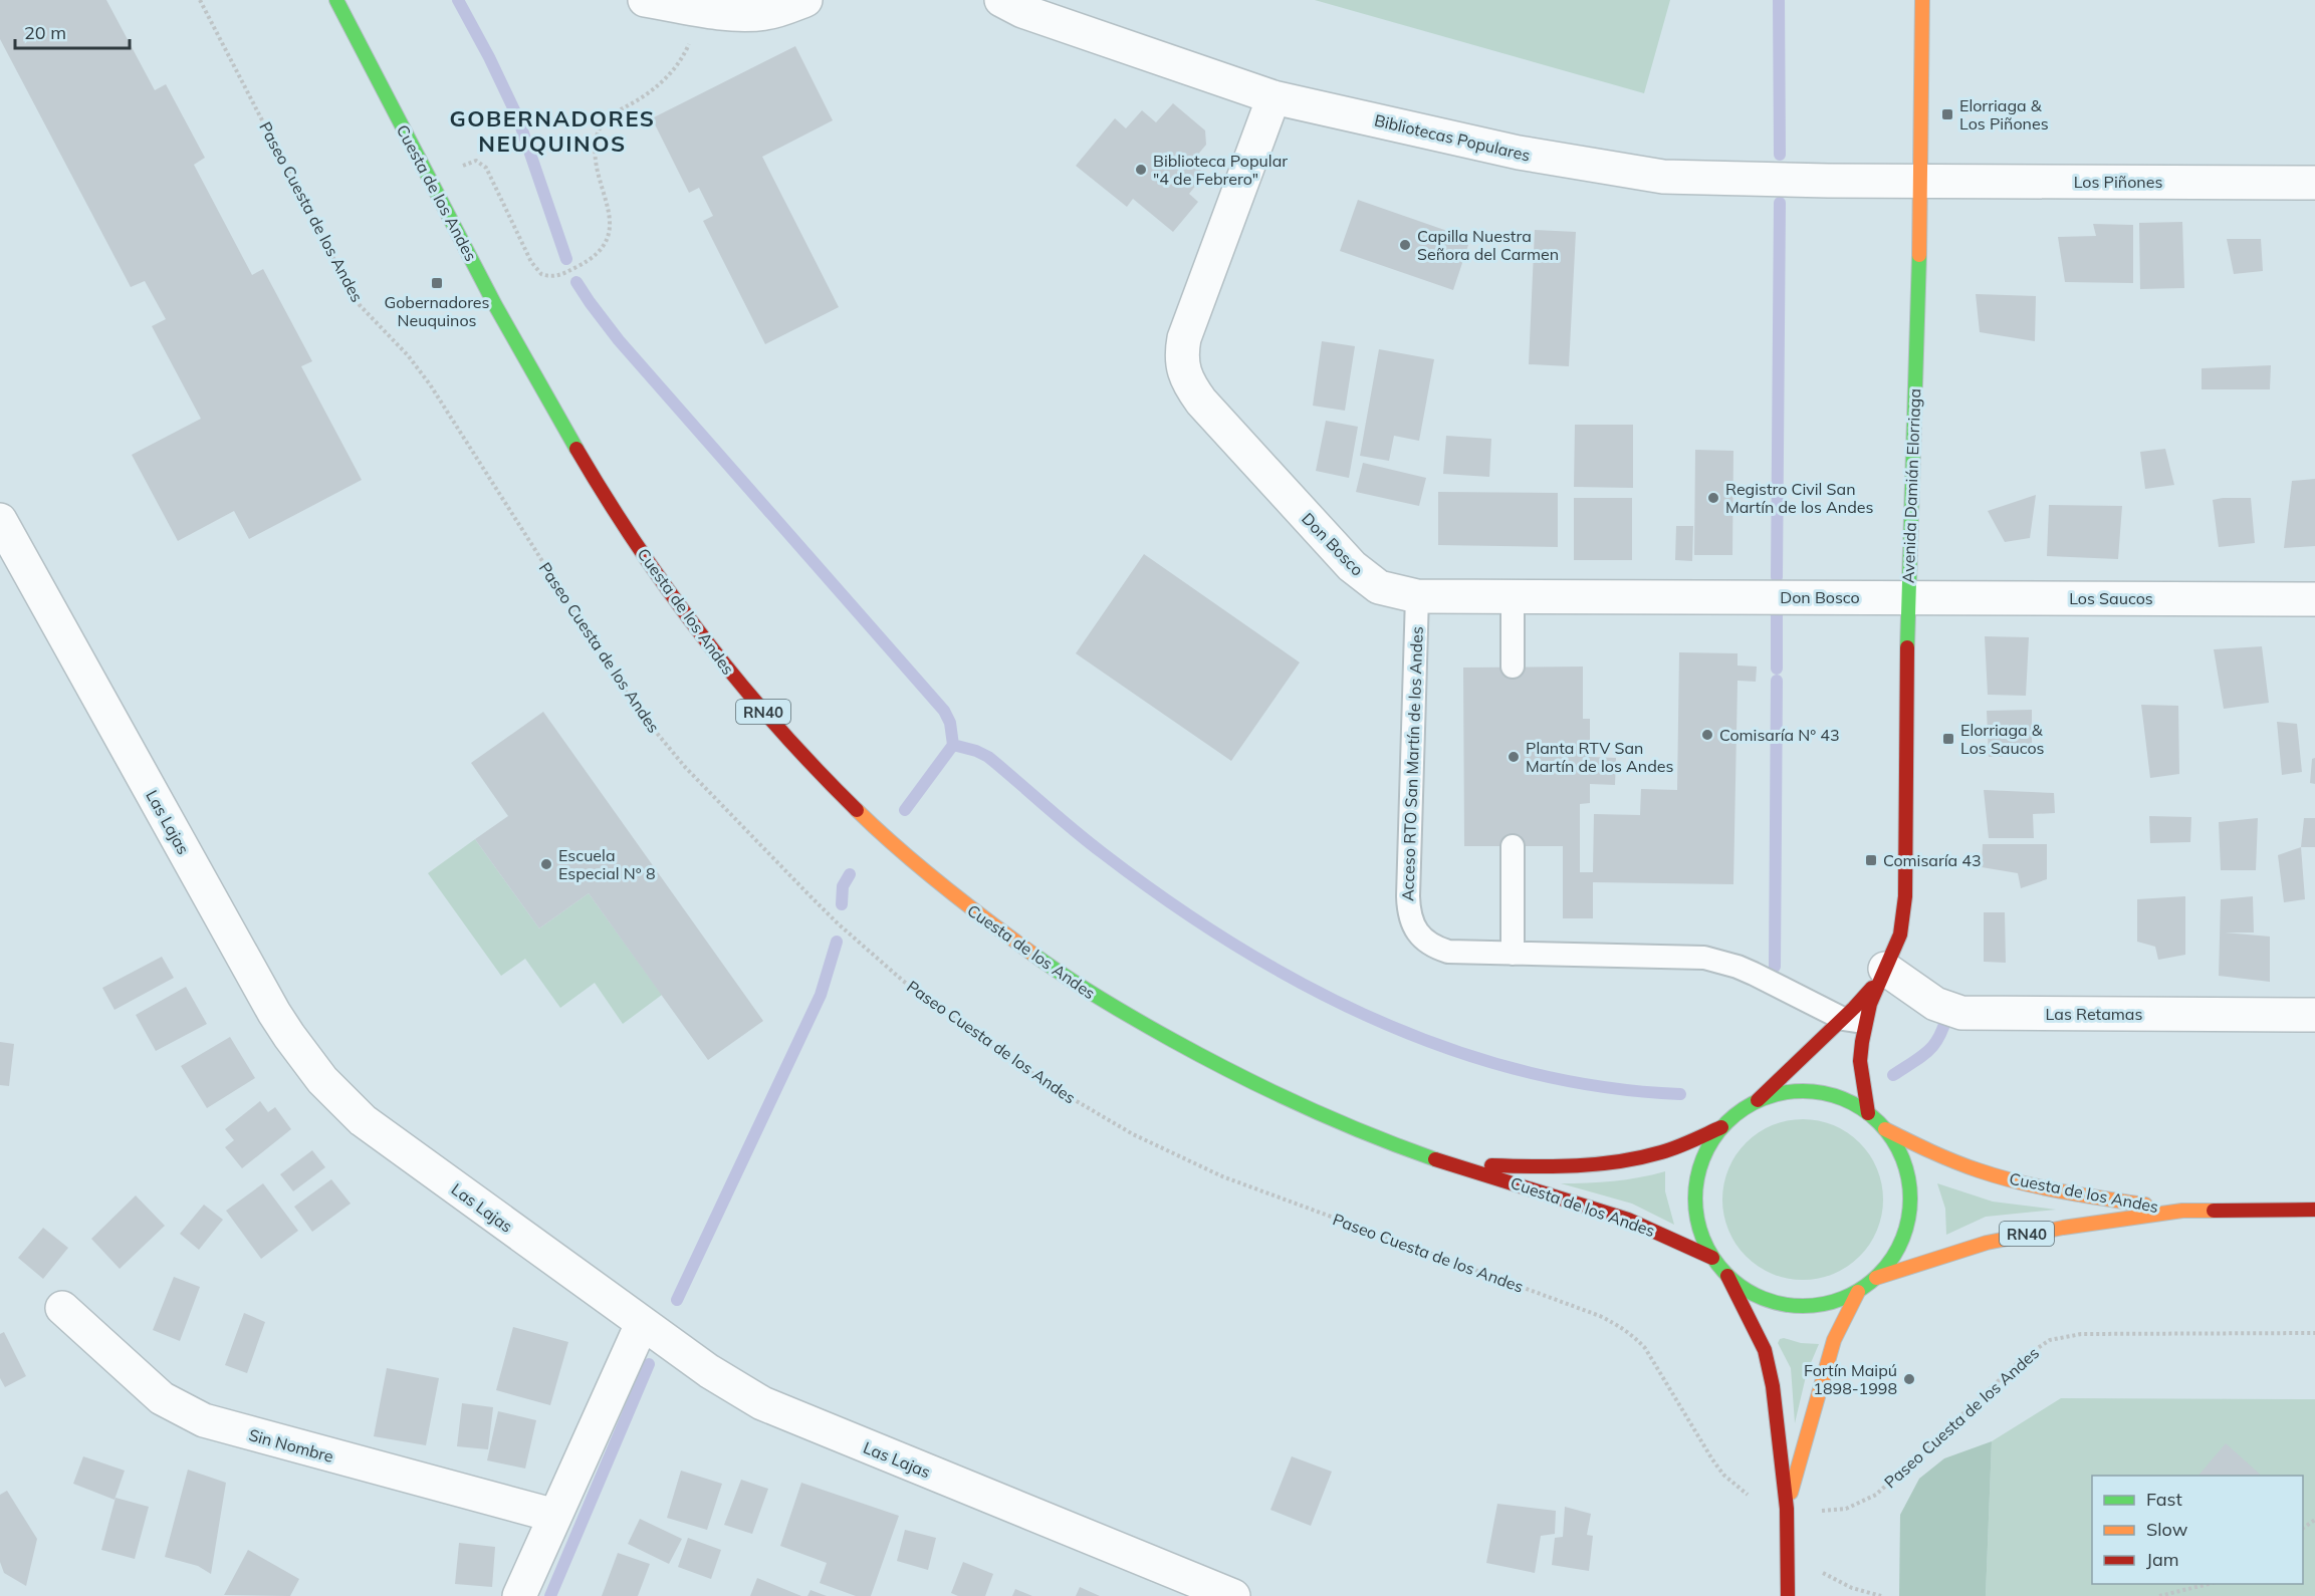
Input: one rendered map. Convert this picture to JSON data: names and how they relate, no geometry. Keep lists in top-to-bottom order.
{
  "streets": {
    "main road": ["Cuesta de los Andes", "Avenida Damián Elorriaga", "RN40"],
    "street": [
      "Bibliotecas Populares",
      "Los Piñones",
      "Don Bosco",
      "Los Saucos",
      "Las Lajas",
      "Las Retamas",
      "Sin Nombre"
    ],
    "lane": ["Acceso RTO San Martín de los Andes"],
    "path": ["Paseo Cuesta de los Andes"]
  },
  "crossings": [
    ["Bibliotecas Populares", "Los Piñones"],
    ["Bibliotecas Populares", "Avenida Damián Elorriaga"],
    ["Bibliotecas Populares", "Don Bosco"],
    ["Los Piñones", "Avenida Damián Elorriaga"],
    ["Cuesta de los Andes", "RN40"],
    ["Avenida Damián Elorriaga", "Don Bosco"],
    ["Avenida Damián Elorriaga", "Los Saucos"],
    ["Avenida Damián Elorriaga", "RN40"],
    ["Avenida Damián Elorriaga", "Acceso RTO San Martín de los Andes"],
    ["Avenida Damián Elorriaga", "Las Retamas"],
    ["Don Bosco", "Los Saucos"],
    ["Don Bosco", "Acceso RTO San Martín de los Andes"]
  ],
  "districts": ["GOBERNADORES NEUQUINOS"],
  "places": {
    "transit": [
      "Elorriaga & Los Piñones",
      "Gobernadores Neuquinos",
      "Elorriaga & Los Saucos",
      "Comisaría 43"
    ],
    "other": [
      "Biblioteca Popular \"4 de Febrero\"",
      "Capilla Nuestra Señora del Carmen",
      "Registro Civil San Martín de los Andes",
      "Comisaría N° 43",
      "Planta RTV San Martín de los Andes",
      "Escuela Especial N° 8",
      "Fortín Maipú 1898-1998"
    ]
  },
  "legend": ["Fast", "Slow", "Jam"],
  "scale_bar": "20 m"
}
